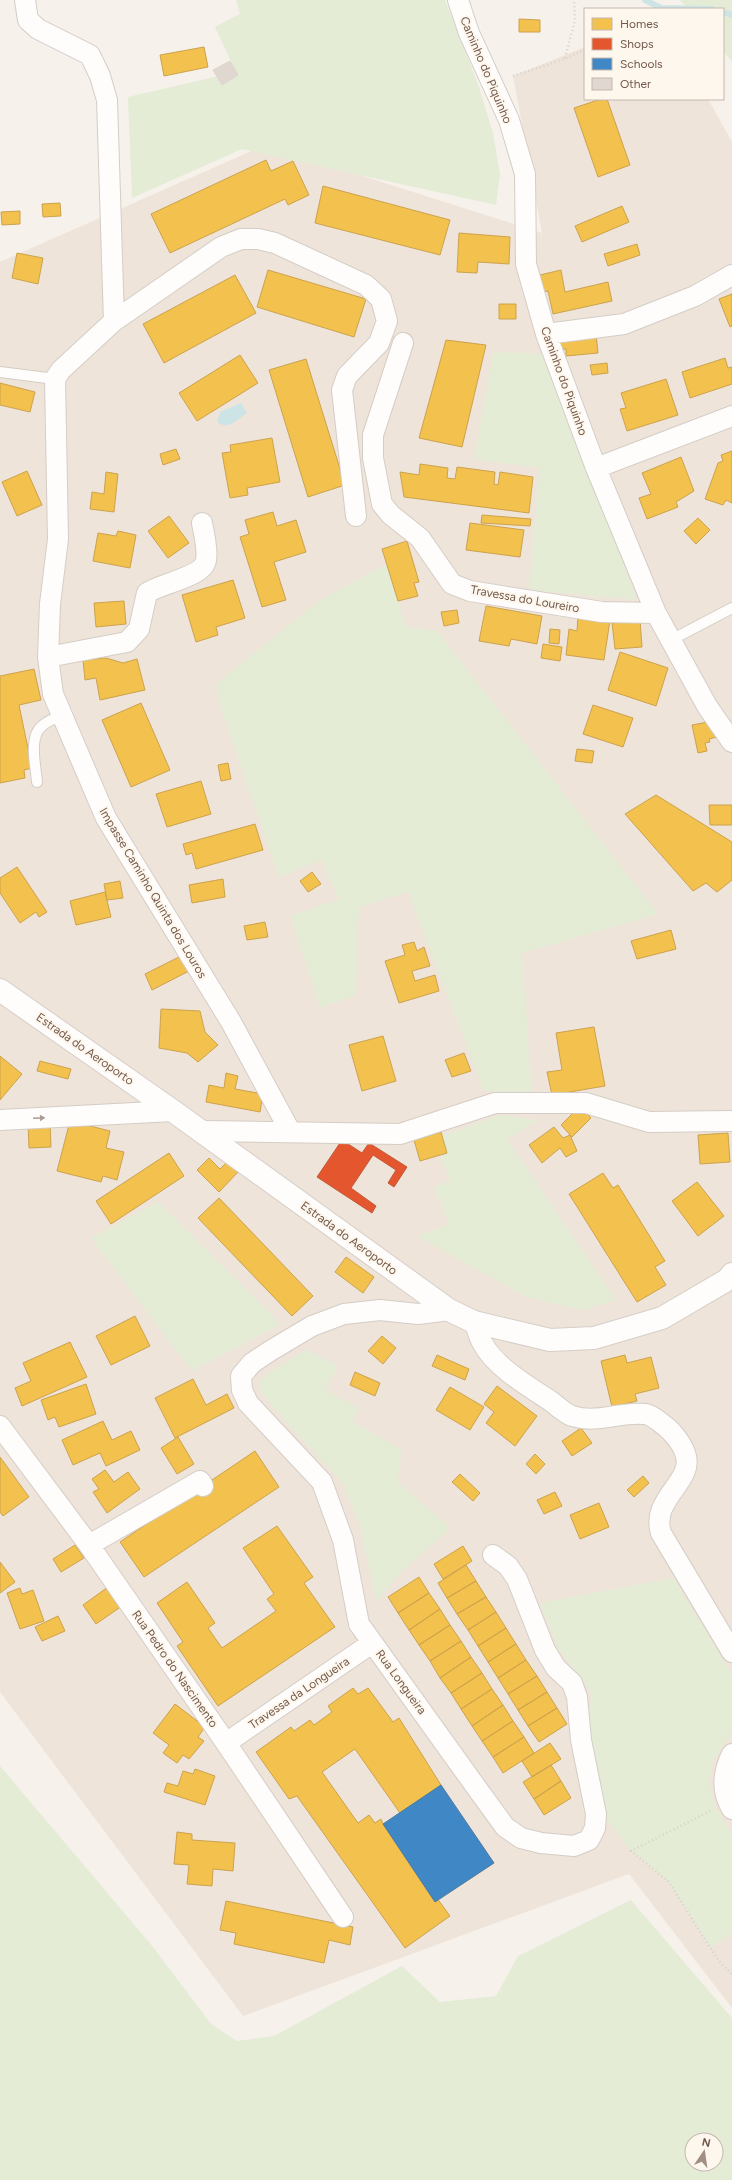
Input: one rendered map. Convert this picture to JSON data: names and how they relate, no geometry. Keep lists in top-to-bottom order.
{
  "streets": {
    "main road": ["Estrada do Aeroporto"],
    "street": [
      "Caminho do Piquinho",
      "Travessa do Loureiro",
      "Impasse Caminho Quinta dos Louros",
      "Rua Pedro do Nascimento",
      "Rua Longueira",
      "Travessa da Longueira"
    ]
  },
  "crossings": [
    ["Caminho do Piquinho", "Travessa do Loureiro"],
    ["Estrada do Aeroporto", "Rua Longueira"],
    ["Rua Pedro do Nascimento", "Travessa da Longueira"],
    ["Rua Longueira", "Travessa da Longueira"]
  ],
  "legend": [
    "Homes",
    "Shops",
    "Schools",
    "Other"
  ],
  "north": "top"
}
